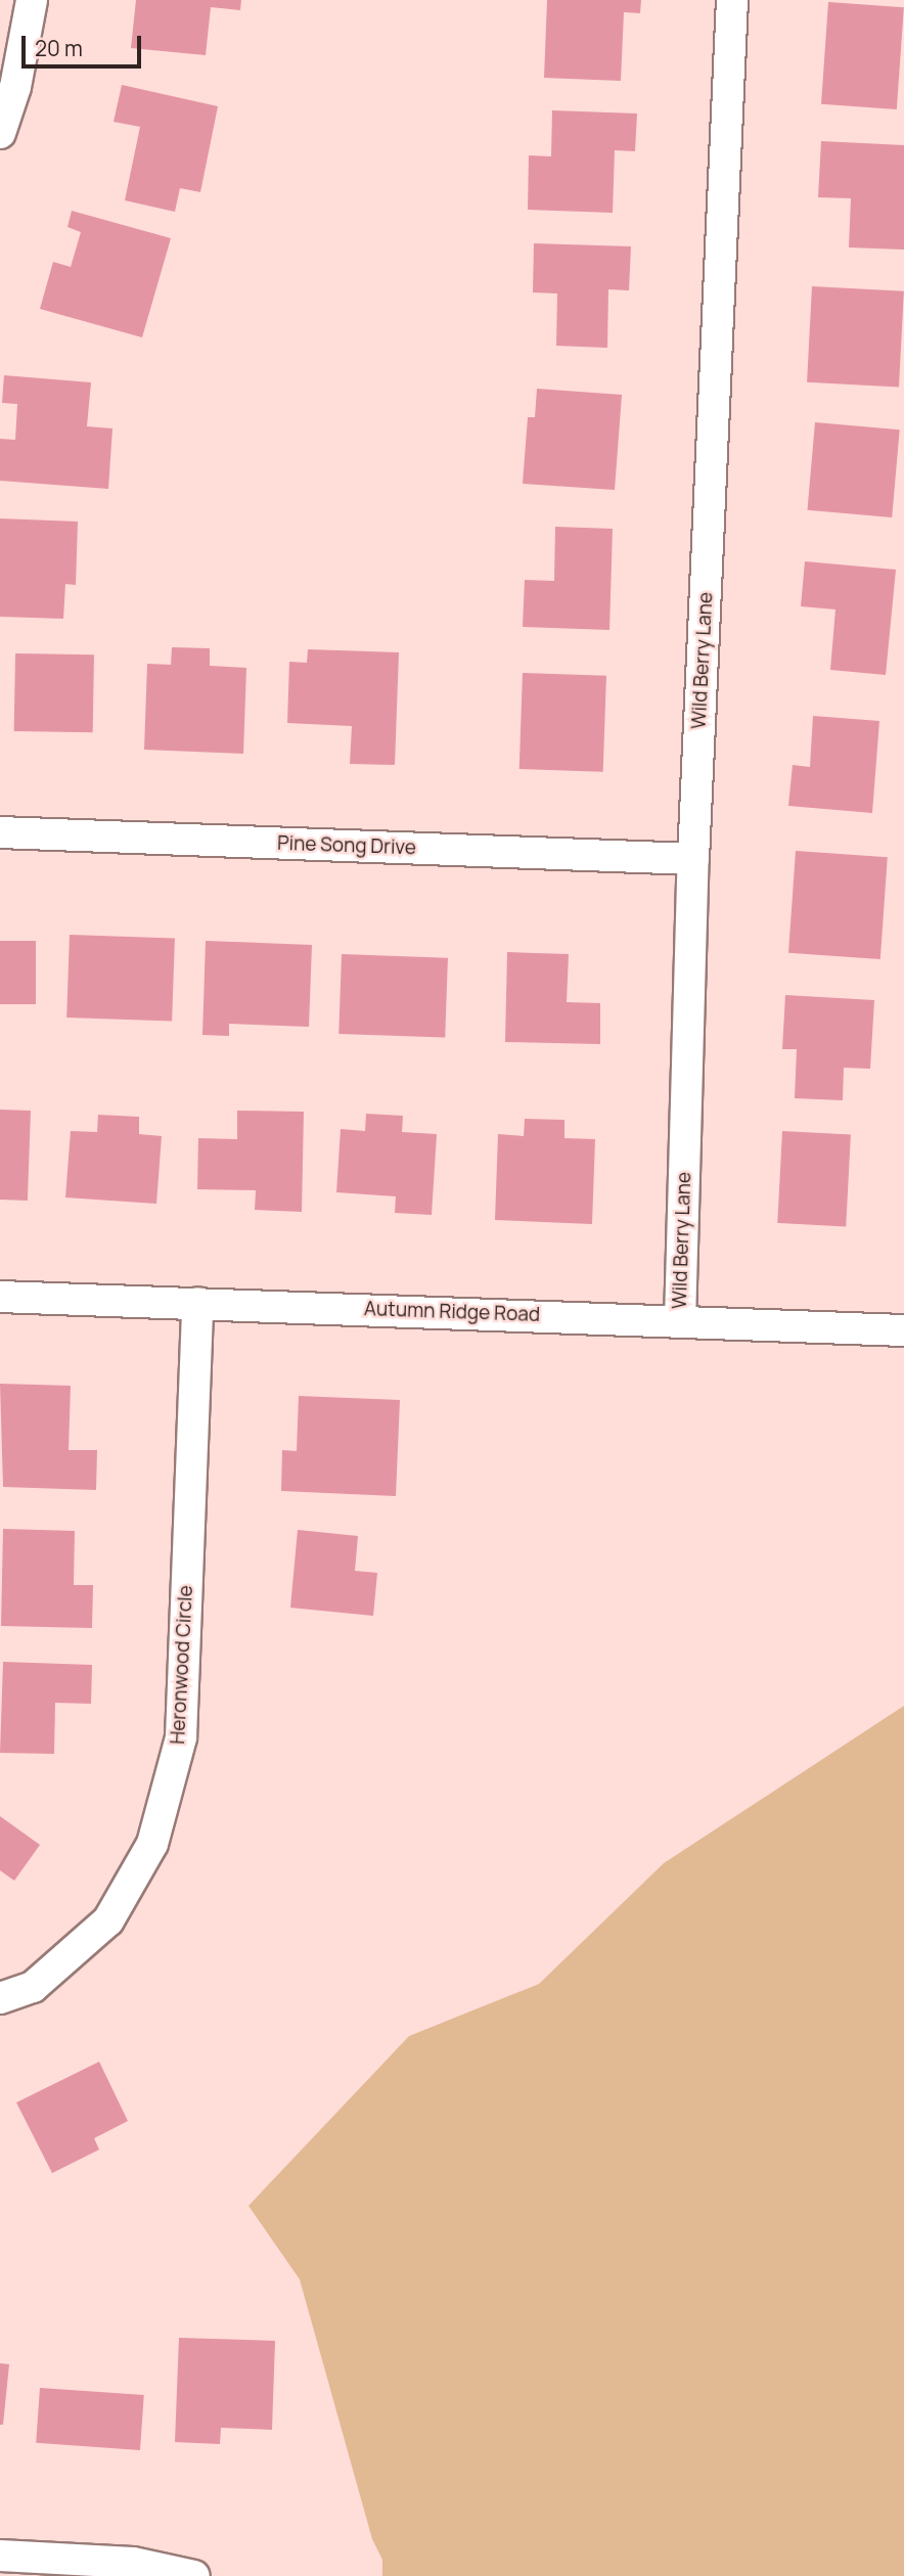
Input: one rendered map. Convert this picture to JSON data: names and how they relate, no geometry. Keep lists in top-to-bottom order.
{
  "streets": {
    "street": [
      "Wild Berry Lane",
      "Pine Song Drive",
      "Autumn Ridge Road",
      "Heronwood Circle"
    ]
  },
  "crossings": [
    ["Wild Berry Lane", "Pine Song Drive"],
    ["Wild Berry Lane", "Autumn Ridge Road"],
    ["Autumn Ridge Road", "Heronwood Circle"]
  ],
  "scale_bar": "20 m"
}
